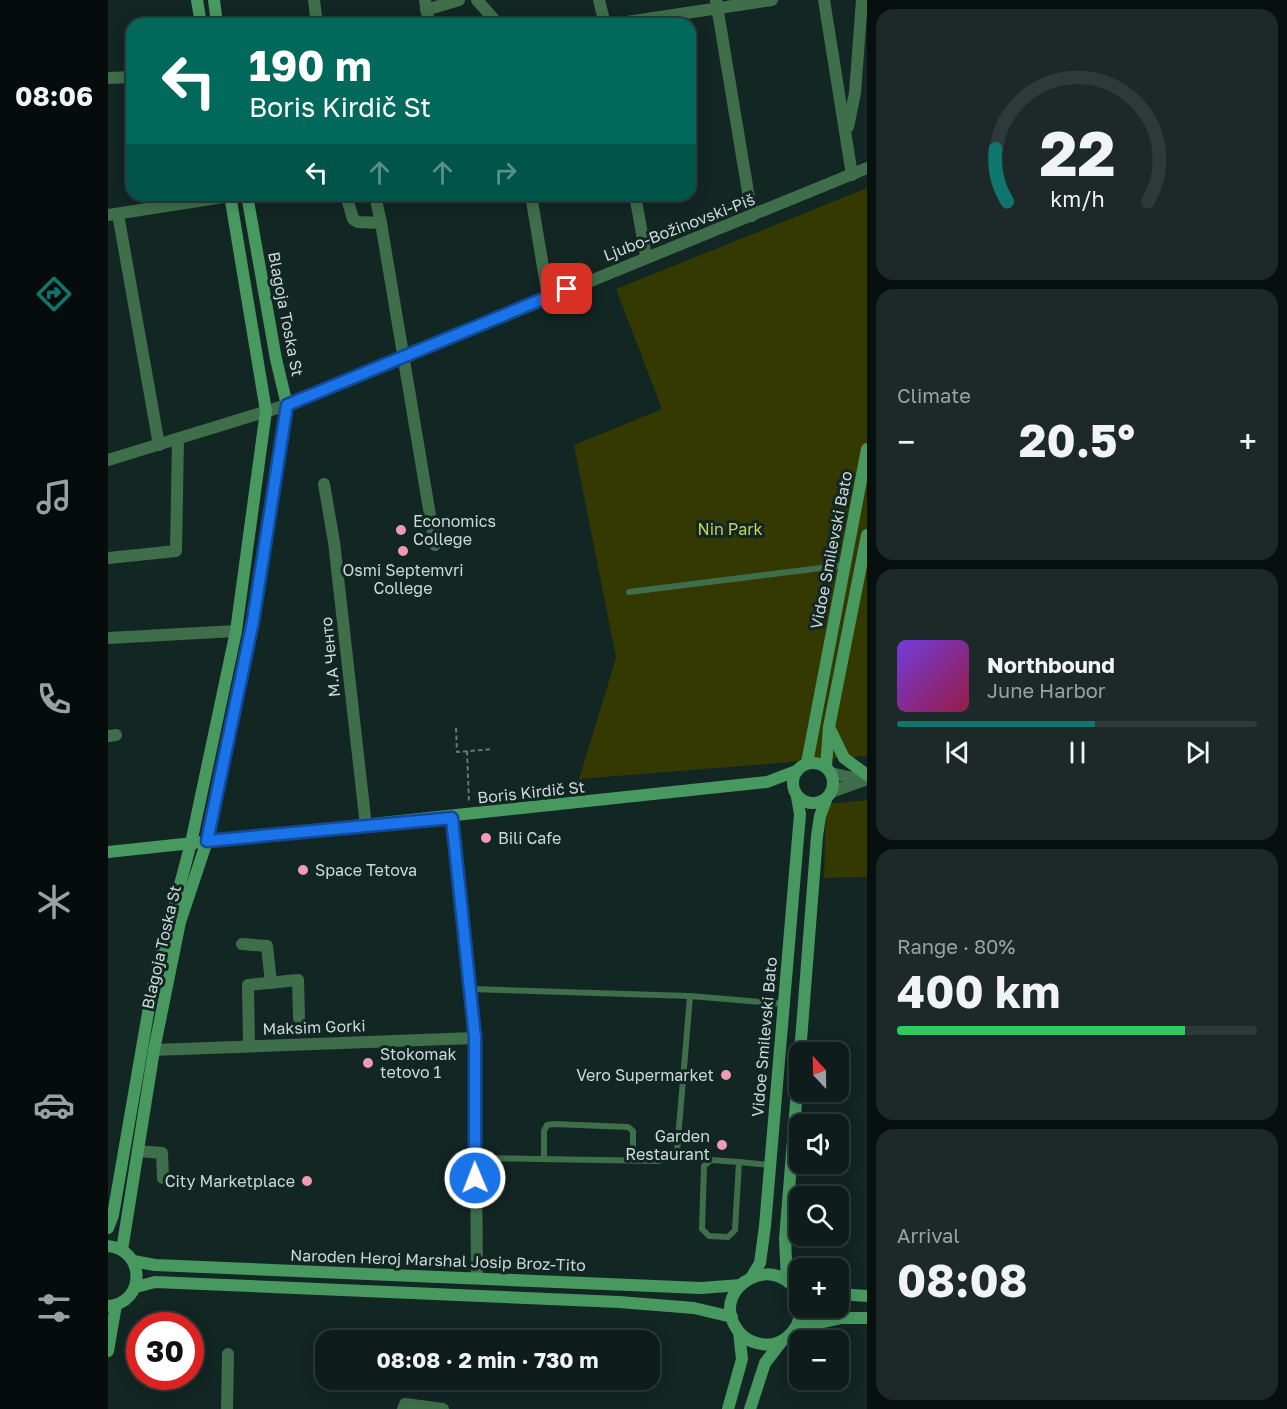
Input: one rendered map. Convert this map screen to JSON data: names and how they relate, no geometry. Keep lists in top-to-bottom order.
{
  "streets": {
    "main road": [
      "Blagoja Toska St",
      "Vidoe Smilevski Bato",
      "Boris Kirdič St",
      "Naroden Heroj Marshal Josip Broz-Tito"
    ],
    "street": ["Ljubo-Božinovski-Piš", "М.А Ченто", "Maksim Gorki"]
  },
  "crossings": [
    ["Ljubo-Božinovski-Piš", "Blagoja Toska St"],
    ["Blagoja Toska St", "Boris Kirdič St"],
    ["Blagoja Toska St", "Maksim Gorki"],
    ["Vidoe Smilevski Bato", "Boris Kirdič St"],
    ["Vidoe Smilevski Bato", "Naroden Heroj Marshal Josip Broz-Tito"],
    ["М.А Ченто", "Boris Kirdič St"]
  ],
  "parks": ["Nin Park"],
  "places": [
    "Economics College",
    "Osmi Septemvri College",
    "Bili Cafe",
    "Space Tetova",
    "Stokomak tetovo 1",
    "Vero Supermarket",
    "Garden Restaurant",
    "City Marketplace"
  ],
  "north": "top",
  "page": {
    "tabs": "08:06",
    "turn": ["190 m", "Boris Kirdič St"],
    "tile": [
      "Climate",
      ["Range · 80%", "400 km"],
      ["Arrival", "08:08"]
    ],
    "heat": ["−", "20.5°", "+"],
    "song": ["Northbound", "June Harbor"],
    "map_buttons": ["+", "−"],
    "limit": "30",
    "trip": "08:08 · 2 min · 730 m",
    "gauge": ["22", "km/h"]
  }
}
